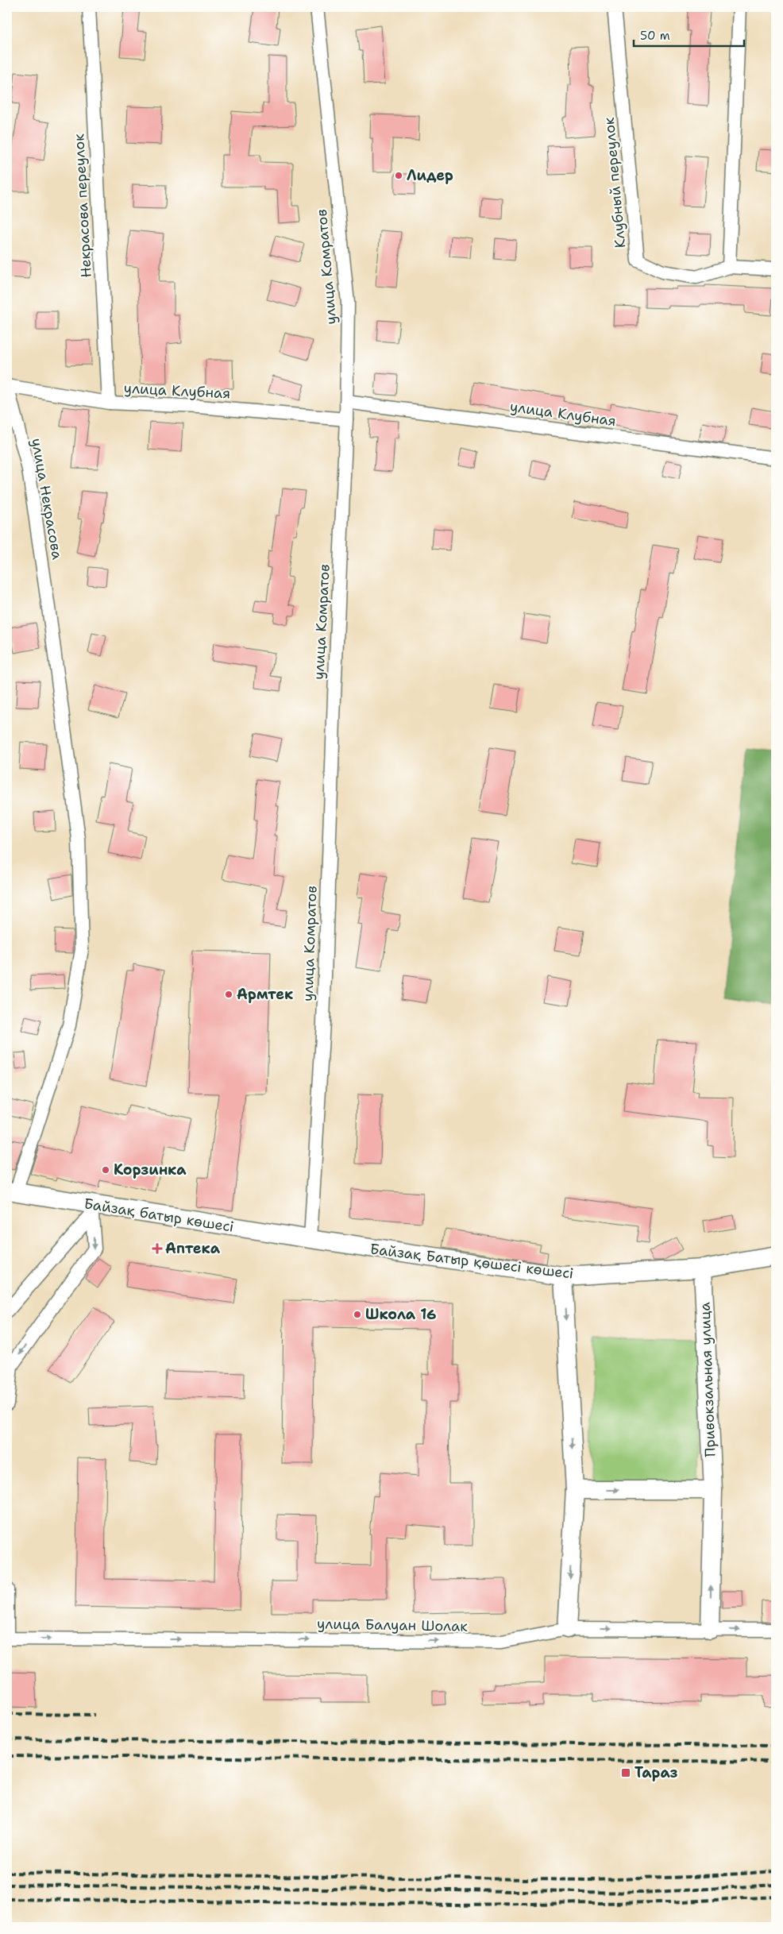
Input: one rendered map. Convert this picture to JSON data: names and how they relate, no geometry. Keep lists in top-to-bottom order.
{
  "streets": {
    "street": [
      "Клубный переулок",
      "Некрасова переулок",
      "улица Комратов",
      "улица Клубная",
      "улица Некрасова",
      "Байзақ батыр көшесі",
      "Байзақ Батыр қөшесі көшесі",
      "Привокзальная улица",
      "улица Балуан Шолак"
    ]
  },
  "crossings": [
    ["Некрасова переулок", "улица Клубная"],
    ["улица Комратов", "улица Клубная"],
    ["улица Комратов", "Байзақ батыр көшесі"],
    ["улица Комратов", "Байзақ Батыр қөшесі көшесі"],
    ["улица Клубная", "улица Некрасова"],
    ["улица Некрасова", "Байзақ батыр көшесі"],
    ["Байзақ батыр көшесі", "Байзақ Батыр қөшесі көшесі"],
    ["Байзақ Батыр қөшесі көшесі", "Привокзальная улица"],
    ["Привокзальная улица", "улица Балуан Шолак"]
  ],
  "one_way": ["улица Балуан Шолак"],
  "places": {
    "other": [
      "Лидер",
      "Армтек",
      "Корзинка",
      "Школа 16"
    ],
    "health": ["Аптека"],
    "transit": ["Тараз"]
  },
  "scale_bar": "50 m"
}
